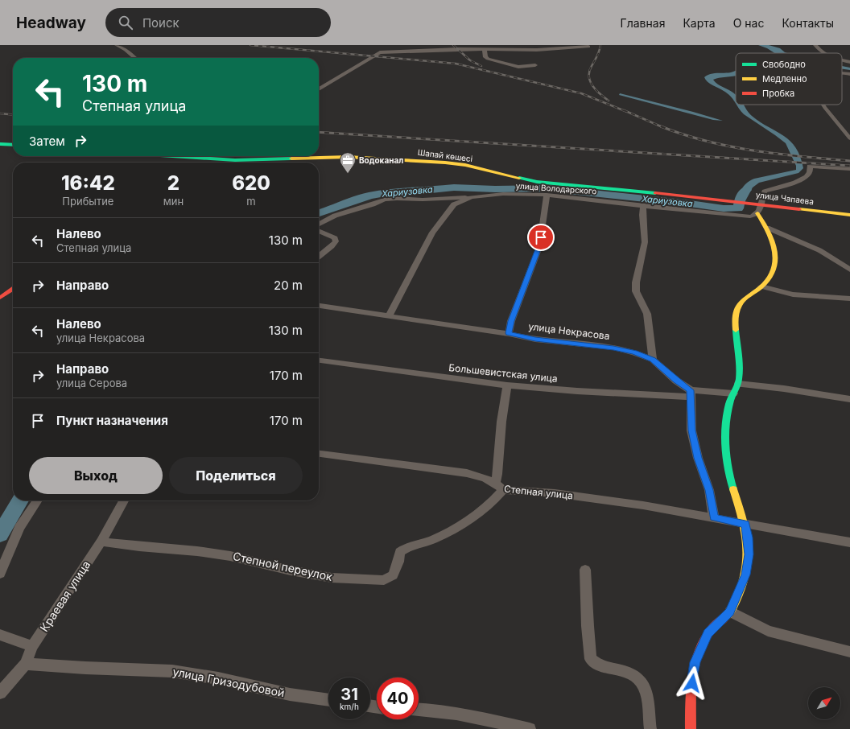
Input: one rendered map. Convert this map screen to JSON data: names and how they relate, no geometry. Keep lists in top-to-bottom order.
{
  "streets": {
    "street": [
      "Шапай көшесі",
      "улица Володарского",
      "улица Чапаева",
      "улица Некрасова",
      "Большевистская улица",
      "Степная улица",
      "Степной переулок",
      "Краевая улица",
      "улица Гризодубовой"
    ]
  },
  "crossings": [
    ["Шапай көшесі", "улица Чапаева"],
    ["улица Володарского", "улица Некрасова"],
    ["улица Некрасова", "Большевистская улица"],
    ["Степная улица", "Степной переулок"],
    ["Степной переулок", "Краевая улица"],
    ["Краевая улица", "улица Гризодубовой"]
  ],
  "water": ["Хариузовка"],
  "places": {
    "office": ["Водоканал"]
  },
  "legend": ["Свободно", "Медленно", "Пробка"],
  "north": "top right",
  "page": {
    "header": "Headway",
    "search": "Поиск",
    "nav": [
      "Главная",
      "Карта",
      "О нас",
      "Контакты"
    ],
    "turn": ["130 m", "Степная улица"],
    "then": "Затем",
    "eta": [
      "16:42",
      "Прибытие",
      "2",
      "мин",
      "620",
      "m"
    ],
    "list": [
      {
        "name": "Налево",
        "note": "Степная улица",
        "value": "130 m"
      },
      {
        "name": "Направо",
        "value": "20 m"
      },
      {
        "name": "Налево",
        "note": "улица Некрасова",
        "value": "130 m"
      },
      {
        "name": "Направо",
        "note": "улица Серова",
        "value": "170 m"
      },
      {
        "name": "Пункт назначения",
        "value": "170 m"
      }
    ],
    "buttons": ["Выход", "Поделиться"],
    "speed": "31 km/h",
    "limit": "40"
  }
}
